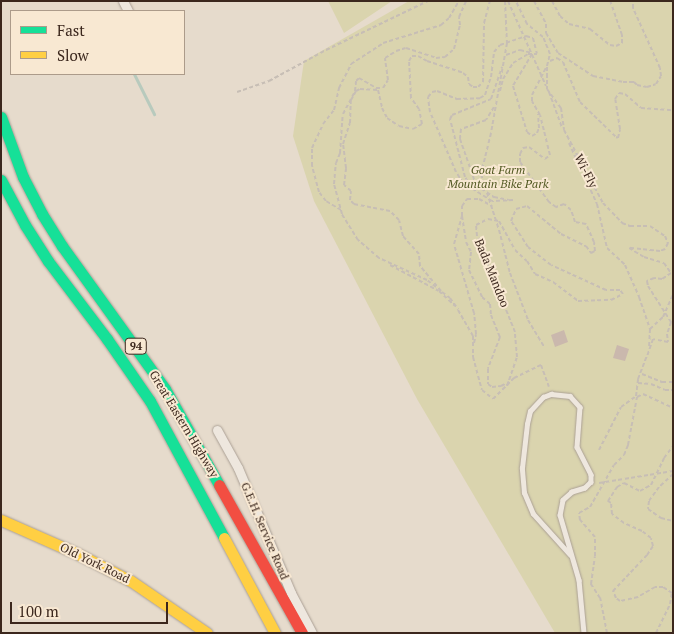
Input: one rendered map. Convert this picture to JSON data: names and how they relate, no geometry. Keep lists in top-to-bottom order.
{
  "streets": {
    "main road": ["94", "Great Eastern Highway", "Old York Road"],
    "street": ["G.E.H. Service Road"],
    "path": ["Wi-Fly", "Bada Mandoo"]
  },
  "parks": ["Goat Farm Mountain Bike Park"],
  "legend": ["Fast", "Slow"],
  "scale_bar": "100 m"
}
